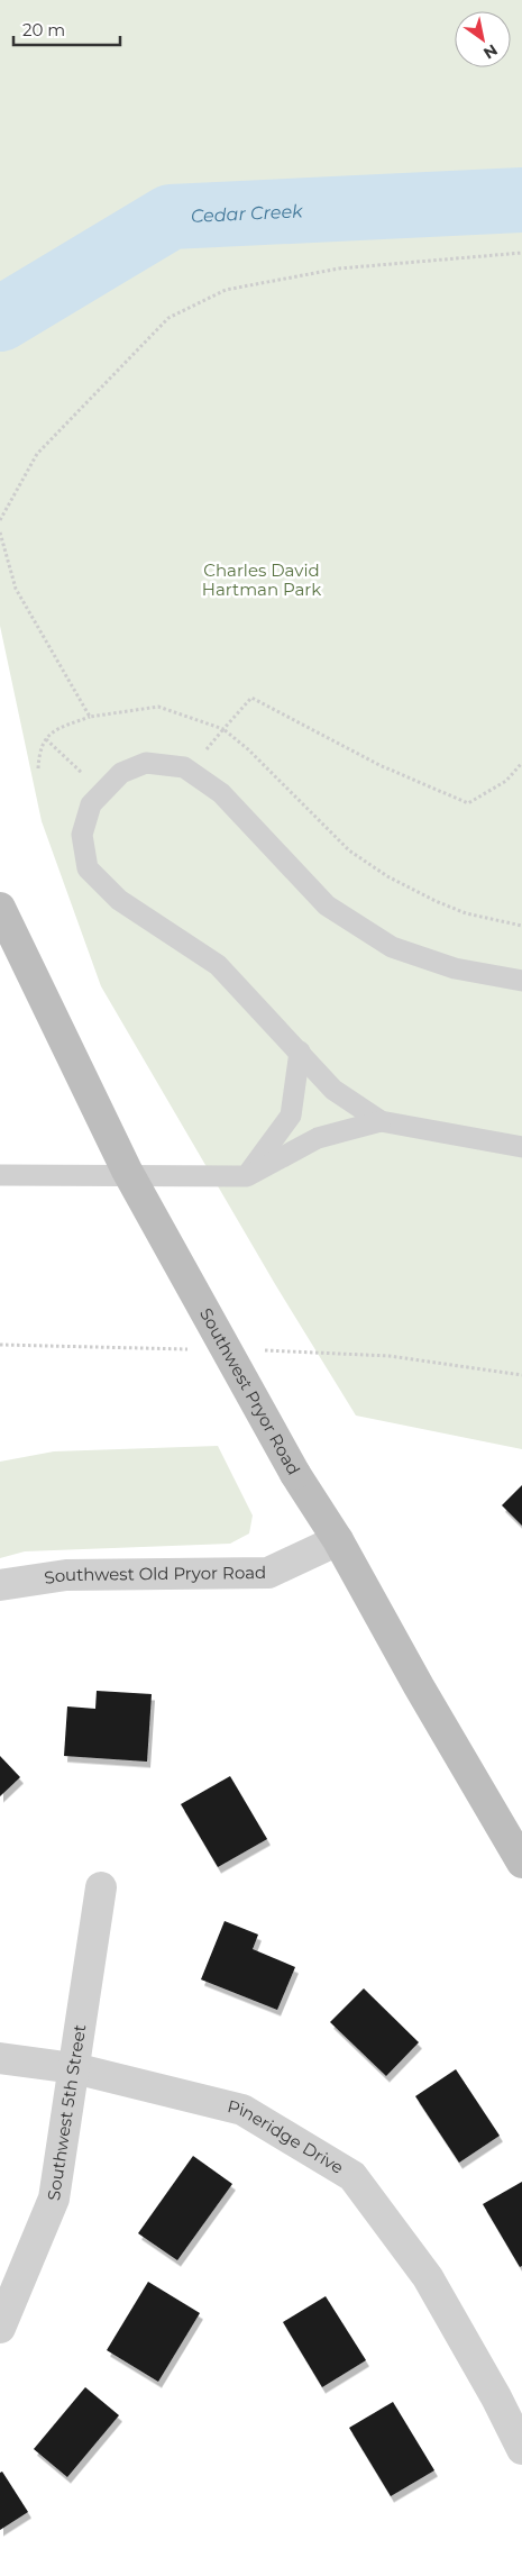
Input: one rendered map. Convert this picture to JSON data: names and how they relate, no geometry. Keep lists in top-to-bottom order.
{
  "streets": {
    "main road": ["Southwest Pryor Road"],
    "street": ["Southwest Old Pryor Road", "Southwest 5th Street", "Pineridge Drive"]
  },
  "crossings": [
    ["Southwest Pryor Road", "Southwest Old Pryor Road"],
    ["Southwest 5th Street", "Pineridge Drive"]
  ],
  "water": ["Cedar Creek"],
  "parks": ["Charles David Hartman Park"],
  "scale_bar": "20 m",
  "north": "bottom right"
}
